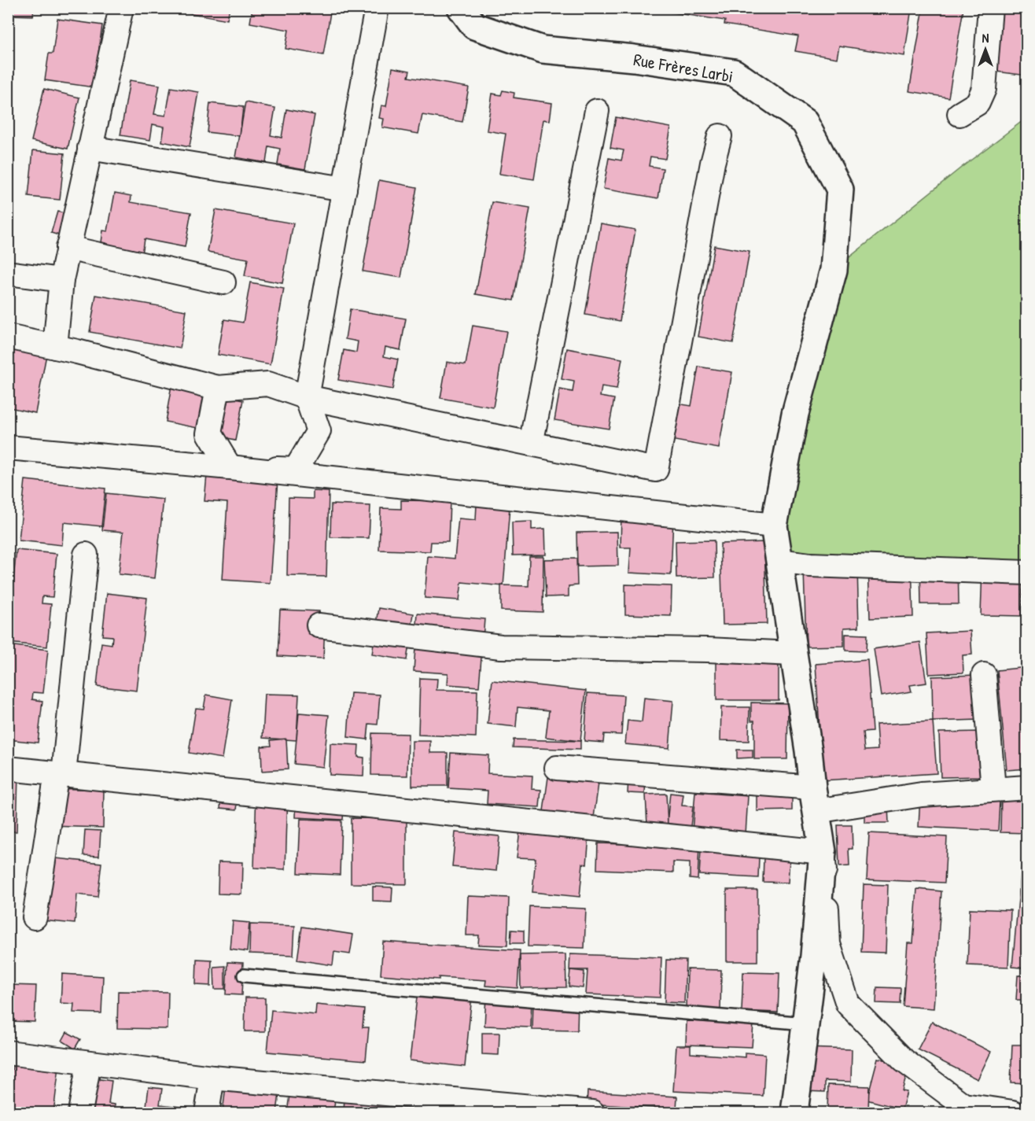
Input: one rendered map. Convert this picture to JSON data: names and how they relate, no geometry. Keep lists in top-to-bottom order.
{
  "streets": {
    "main road": ["Rue Frères Larbi"]
  },
  "north": "top"
}
